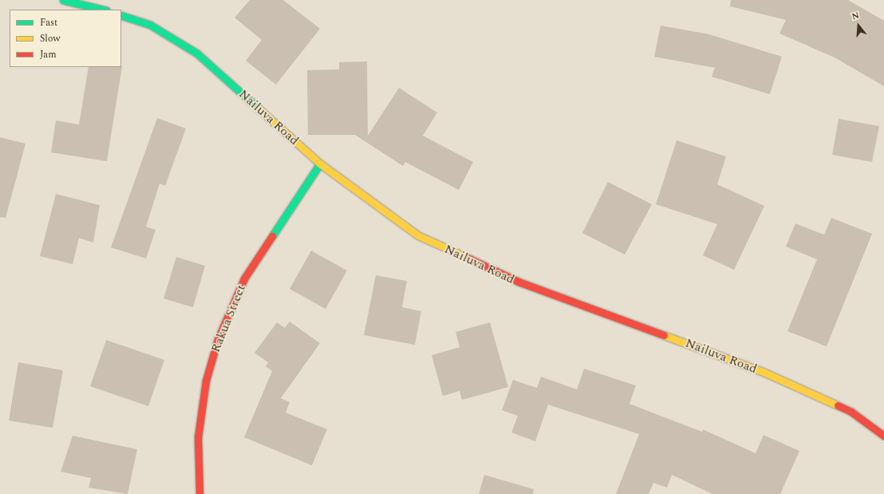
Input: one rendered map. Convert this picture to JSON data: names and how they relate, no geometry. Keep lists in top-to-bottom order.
{
  "streets": {
    "main road": ["Nailuva Road", "Rakua Street"]
  },
  "crossings": [
    ["Nailuva Road", "Rakua Street"]
  ],
  "legend": ["Fast", "Slow", "Jam"],
  "north": "top"
}
